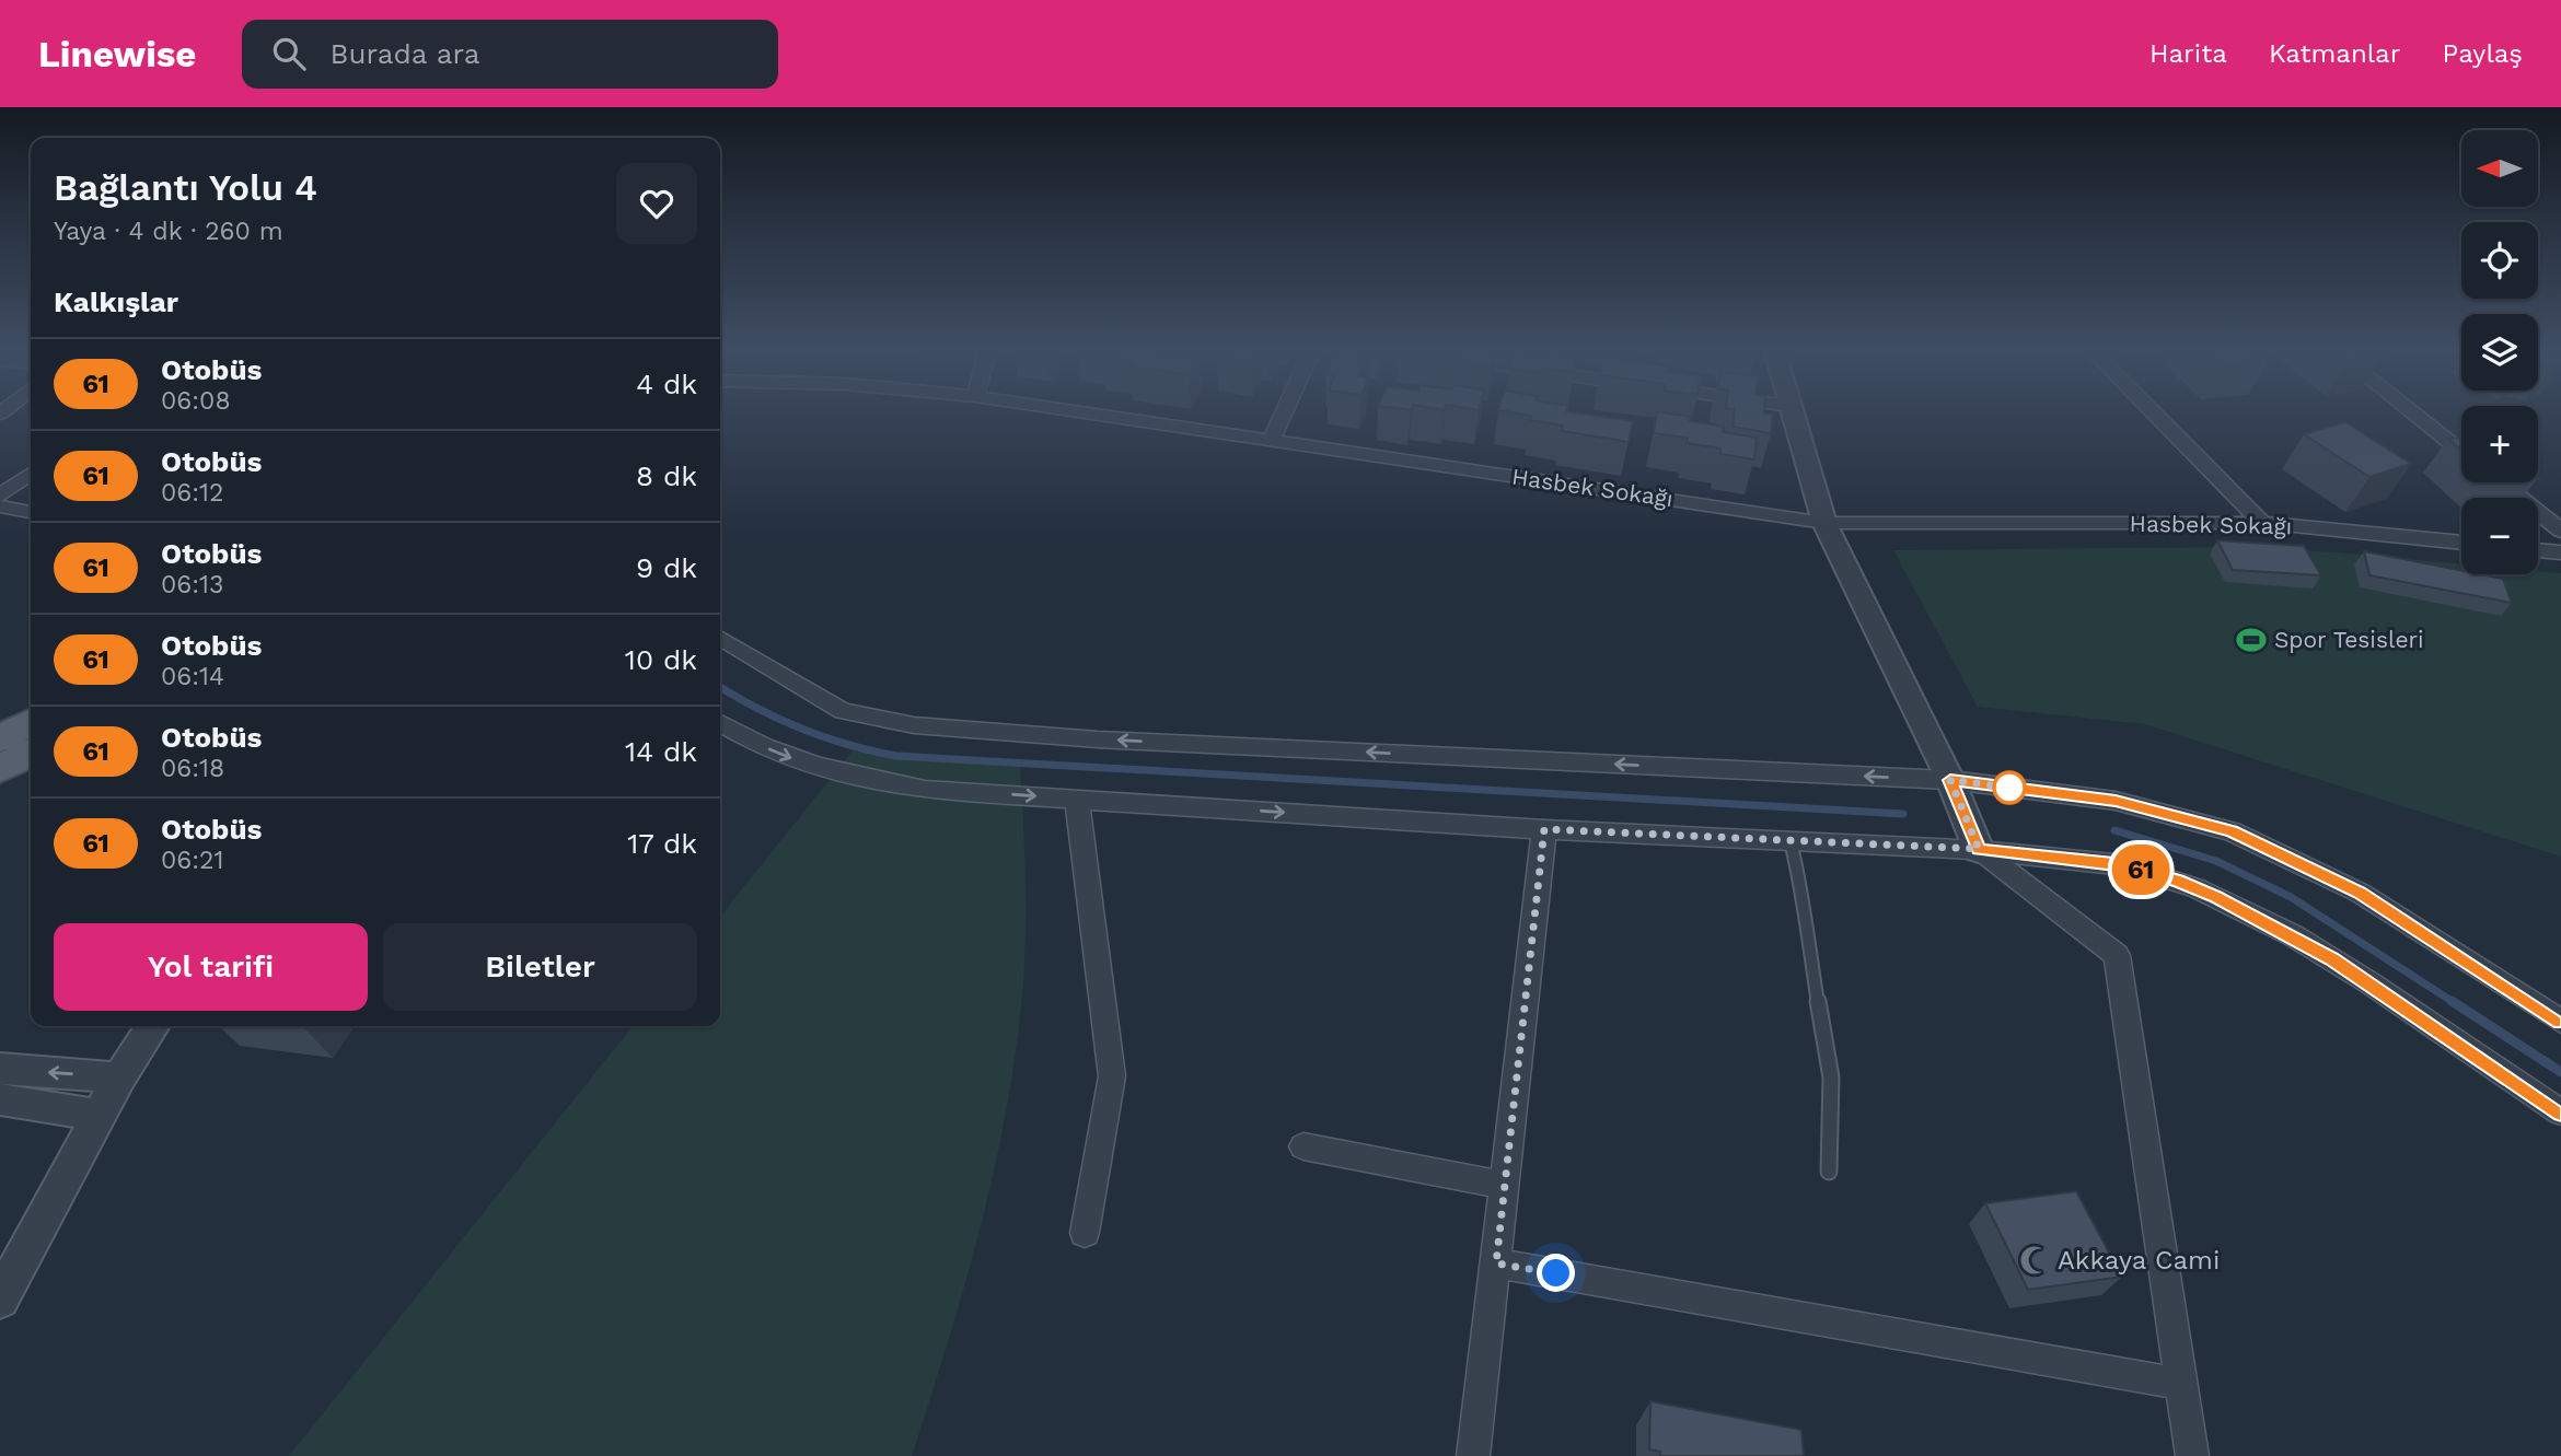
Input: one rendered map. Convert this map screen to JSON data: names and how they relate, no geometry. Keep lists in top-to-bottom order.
{
  "streets": {
    "street": ["Hasbek Sokağı"]
  },
  "places": {
    "sports": ["Spor Tesisleri"],
    "mosque": ["Akkaya Cami"]
  },
  "lines": ["bus line 61"],
  "north": "left",
  "page": {
    "header": "Linewise",
    "search": "Burada ara",
    "nav": ["Harita", "Katmanlar", "Paylaş"],
    "on_map": "61",
    "map_buttons": ["+", "−"],
    "heading": [
      ["Bağlantı Yolu 4", "Yaya · 4 dk · 260 m"],
      "Kalkışlar"
    ],
    "list": [
      {
        "mark": "61",
        "name": "Otobüs",
        "note": "06:08",
        "value": "4 dk"
      },
      {
        "mark": "61",
        "name": "Otobüs",
        "note": "06:12",
        "value": "8 dk"
      },
      {
        "mark": "61",
        "name": "Otobüs",
        "note": "06:13",
        "value": "9 dk"
      },
      {
        "mark": "61",
        "name": "Otobüs",
        "note": "06:14",
        "value": "10 dk"
      },
      {
        "mark": "61",
        "name": "Otobüs",
        "note": "06:18",
        "value": "14 dk"
      },
      {
        "mark": "61",
        "name": "Otobüs",
        "note": "06:21",
        "value": "17 dk"
      }
    ],
    "buttons": ["Yol tarifi", "Biletler"]
  }
}
